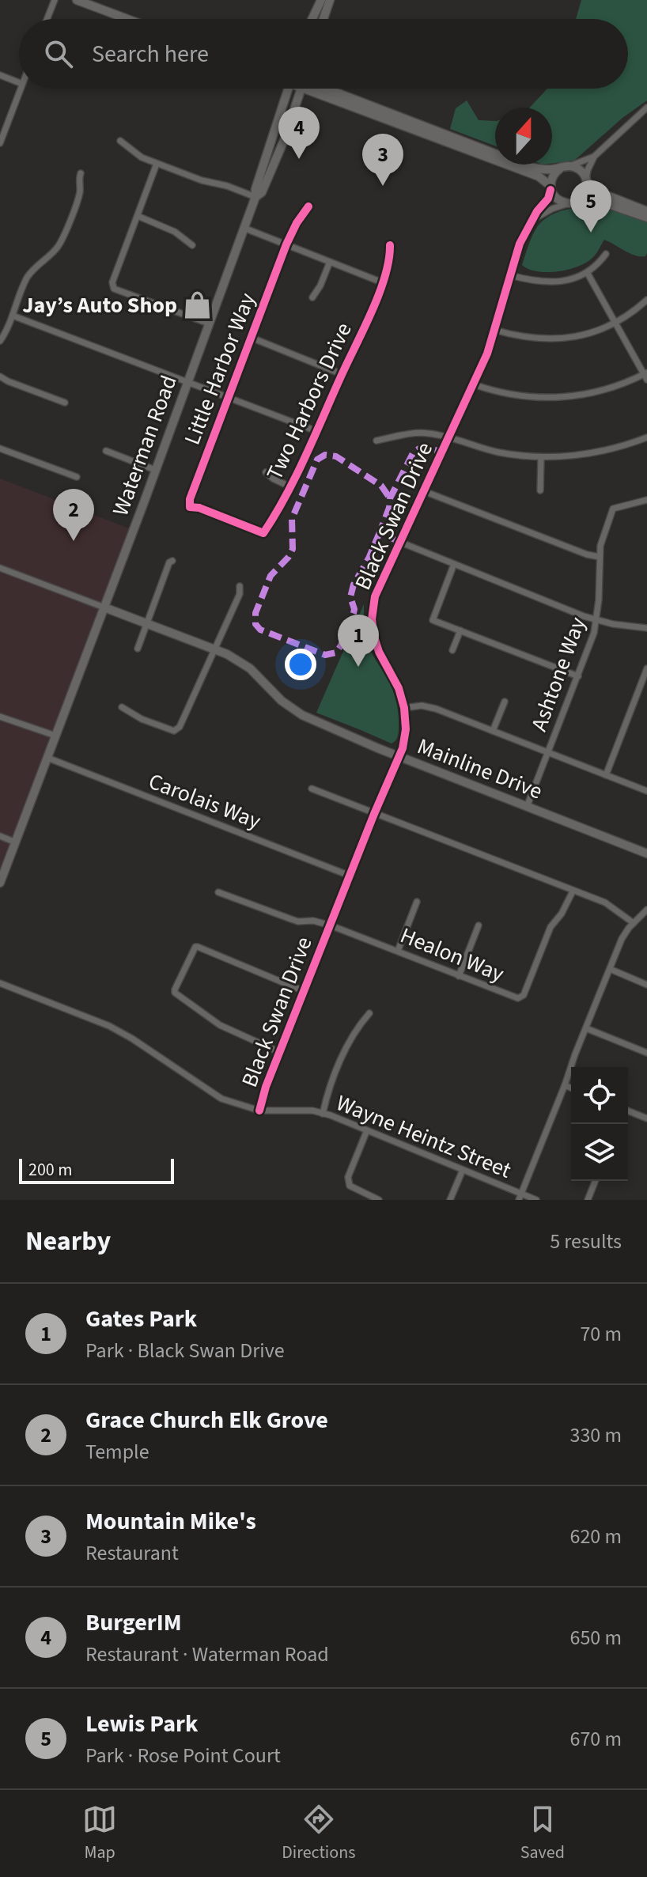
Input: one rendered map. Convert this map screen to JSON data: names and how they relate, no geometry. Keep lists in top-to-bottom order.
{
  "streets": {
    "main road": ["Waterman Road", "Mainline Drive"],
    "street": [
      "Little Harbor Way",
      "Two Harbors Drive",
      "Black Swan Drive",
      "Ashtone Way",
      "Carolais Way",
      "Healon Way",
      "Wayne Heintz Street"
    ]
  },
  "crossings": [
    ["Little Harbor Way", "Two Harbors Drive"],
    ["Waterman Road", "Mainline Drive"],
    ["Waterman Road", "Carolais Way"],
    ["Black Swan Drive", "Mainline Drive"],
    ["Black Swan Drive", "Carolais Way"],
    ["Black Swan Drive", "Healon Way"],
    ["Black Swan Drive", "Wayne Heintz Street"],
    ["Ashtone Way", "Mainline Drive"]
  ],
  "places": {
    "shop": ["Jay’s Auto Shop"]
  },
  "scale_bar": "200 m",
  "north": "top",
  "page": {
    "search": "Search here",
    "pins": [
      "4",
      "3",
      "5",
      "2",
      "1"
    ],
    "scale": "200 m",
    "heading": ["Nearby", "5 results"],
    "list": [
      {
        "mark": "1",
        "name": "Gates Park",
        "note": "Park · Black Swan Drive",
        "value": "70 m"
      },
      {
        "mark": "2",
        "name": "Grace Church Elk Grove",
        "note": "Temple",
        "value": "330 m"
      },
      {
        "mark": "3",
        "name": "Mountain Mike's",
        "note": "Restaurant",
        "value": "620 m"
      },
      {
        "mark": "4",
        "name": "BurgerIM",
        "note": "Restaurant · Waterman Road",
        "value": "650 m"
      },
      {
        "mark": "5",
        "name": "Lewis Park",
        "note": "Park · Rose Point Court",
        "value": "670 m"
      }
    ],
    "nav": ["Map", "Directions", "Saved"]
  }
}
